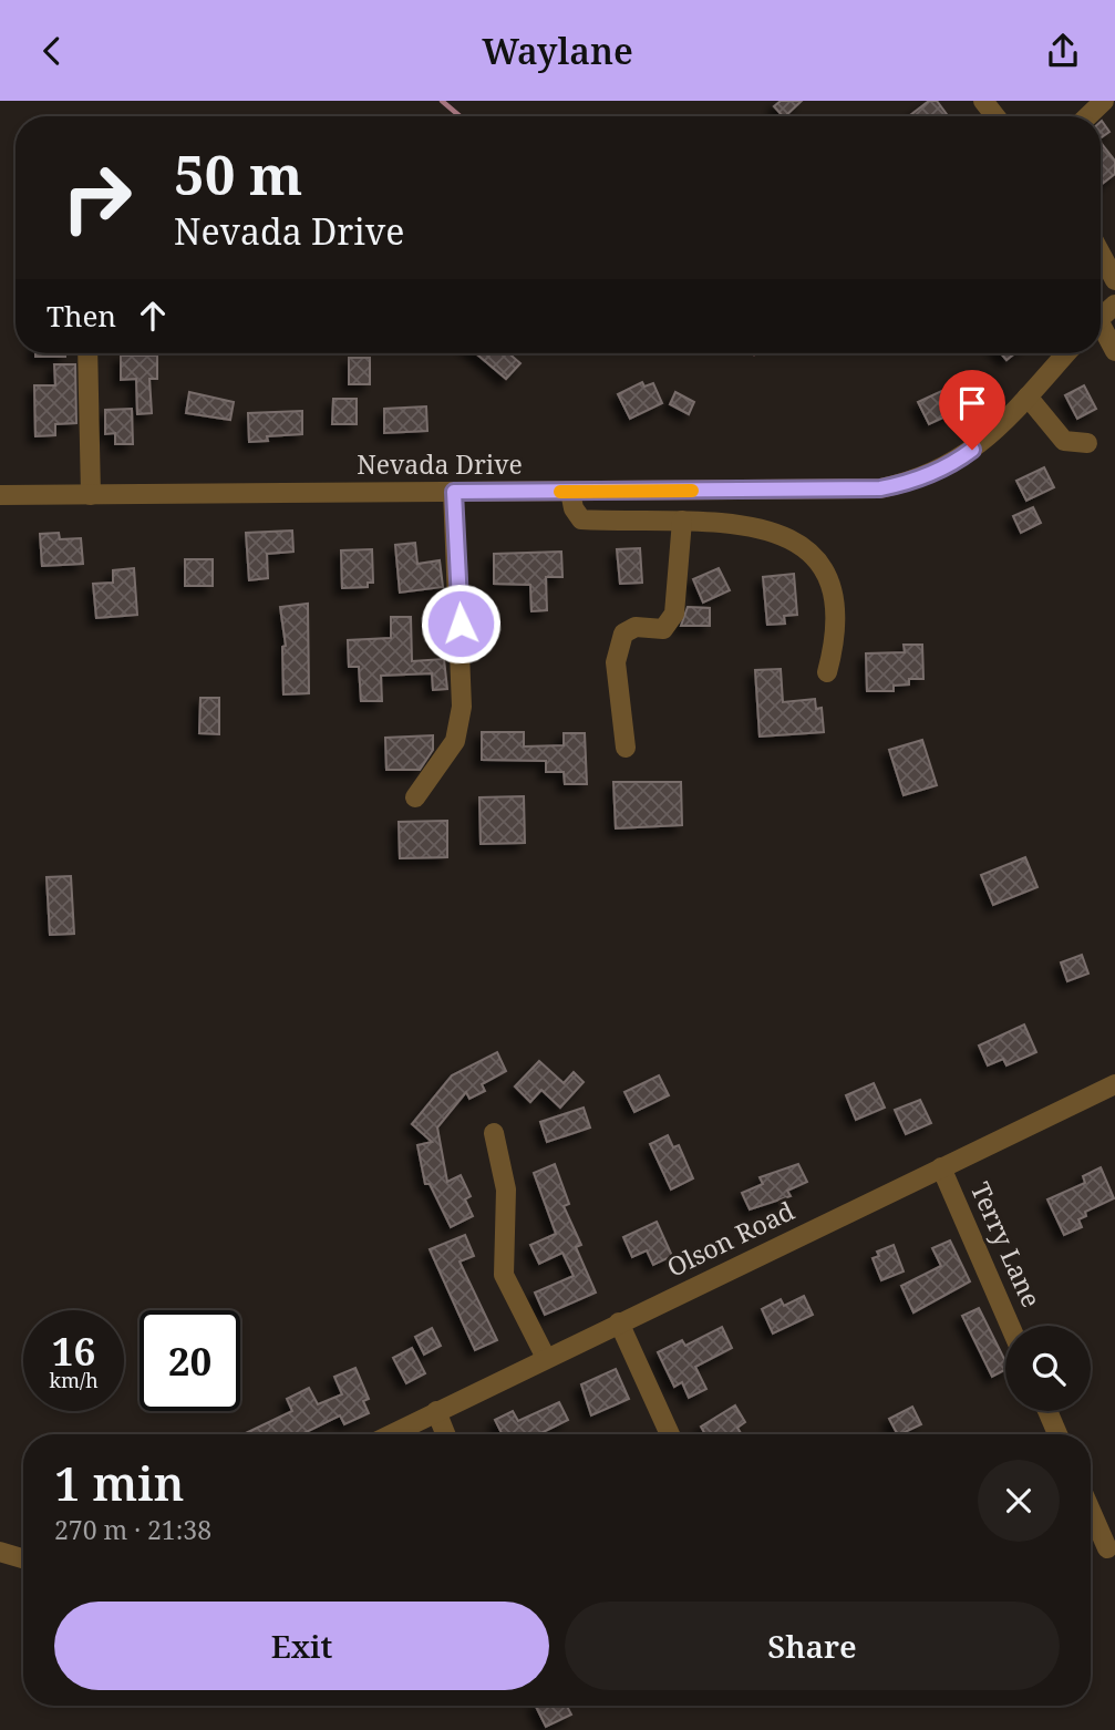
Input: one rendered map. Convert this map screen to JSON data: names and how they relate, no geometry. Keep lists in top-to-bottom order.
{
  "streets": {
    "street": ["Nevada Drive", "Olson Road", "Terry Lane"]
  },
  "crossings": [
    ["Olson Road", "Terry Lane"]
  ],
  "page": {
    "header": "Waylane",
    "turn": ["50 m", "Nevada Drive"],
    "then": "Then",
    "speed": "16 km/h",
    "limit": "20",
    "heading": ["1 min", "270 m · 21:38"],
    "buttons": ["Exit", "Share"]
  }
}
